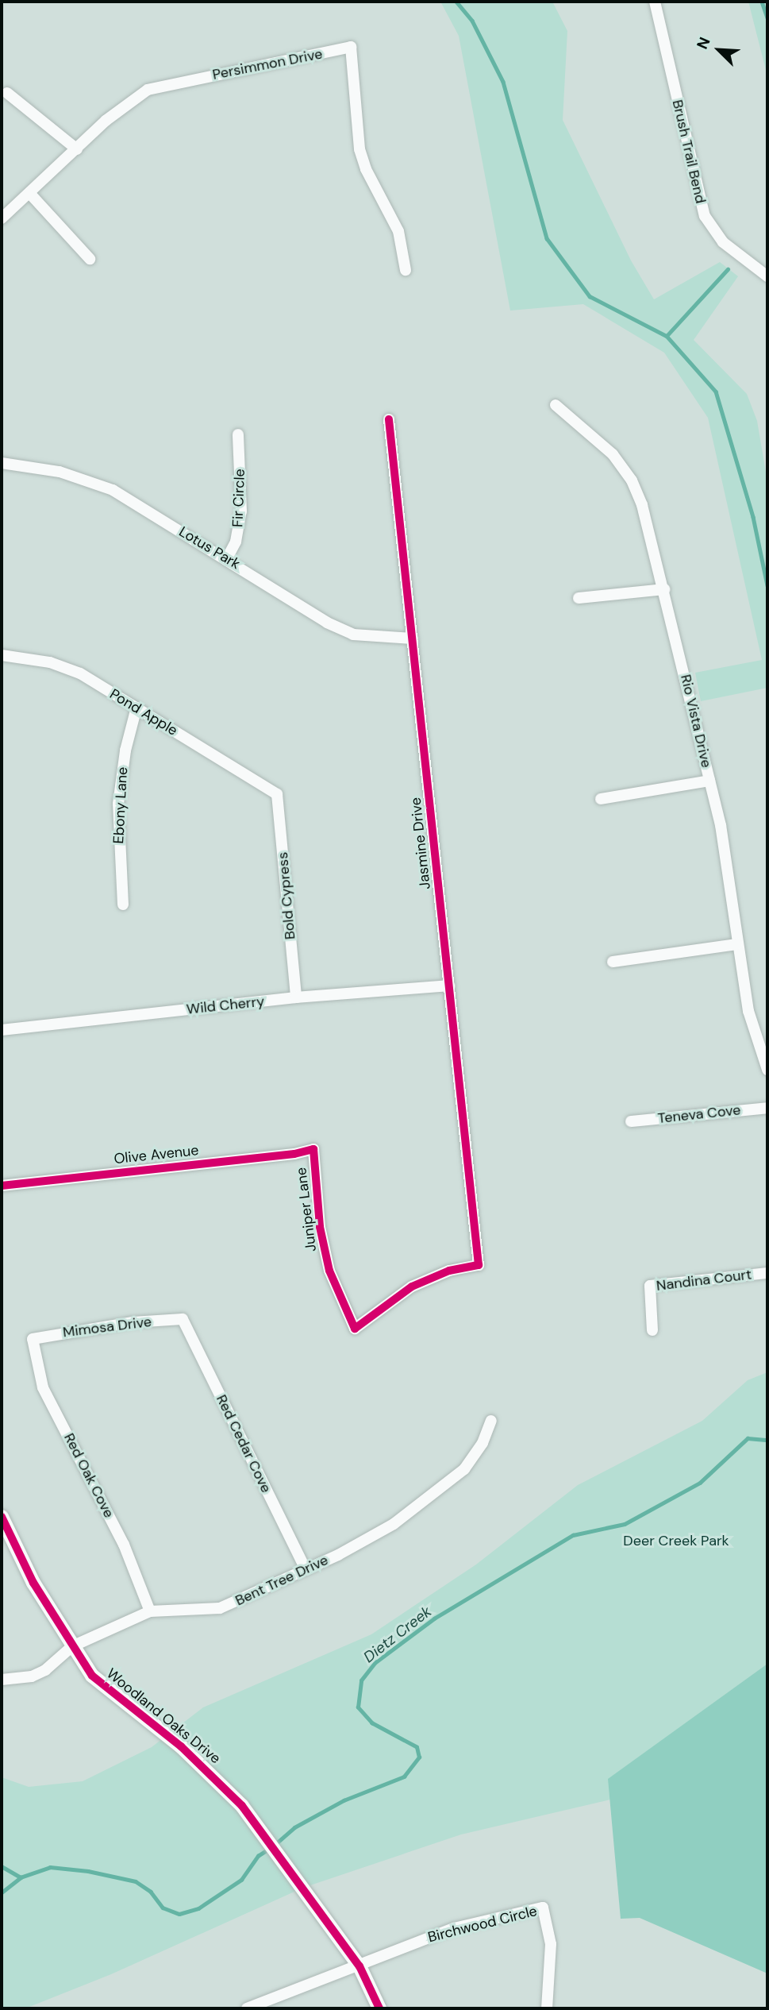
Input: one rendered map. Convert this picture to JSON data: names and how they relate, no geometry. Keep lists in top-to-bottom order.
{
  "streets": {
    "street": [
      "Persimmon Drive",
      "Brush Trail Bend",
      "Fir Circle",
      "Lotus Park",
      "Pond Apple",
      "Rio Vista Drive",
      "Ebony Lane",
      "Jasmine Drive",
      "Bold Cypress",
      "Wild Cherry",
      "Teneva Cove",
      "Olive Avenue",
      "Juniper Lane",
      "Nandina Court",
      "Mimosa Drive",
      "Red Cedar Cove",
      "Red Oak Cove",
      "Bent Tree Drive",
      "Woodland Oaks Drive",
      "Birchwood Circle"
    ]
  },
  "crossings": [
    ["Fir Circle", "Lotus Park"],
    ["Lotus Park", "Jasmine Drive"],
    ["Pond Apple", "Ebony Lane"],
    ["Pond Apple", "Bold Cypress"],
    ["Jasmine Drive", "Wild Cherry"],
    ["Jasmine Drive", "Juniper Lane"],
    ["Bold Cypress", "Wild Cherry"],
    ["Olive Avenue", "Juniper Lane"],
    ["Mimosa Drive", "Red Cedar Cove"],
    ["Mimosa Drive", "Red Oak Cove"],
    ["Red Cedar Cove", "Bent Tree Drive"],
    ["Red Oak Cove", "Bent Tree Drive"],
    ["Bent Tree Drive", "Woodland Oaks Drive"],
    ["Woodland Oaks Drive", "Birchwood Circle"]
  ],
  "water": ["Dietz Creek"],
  "parks": ["Deer Creek Park"],
  "north": "top left"
}
